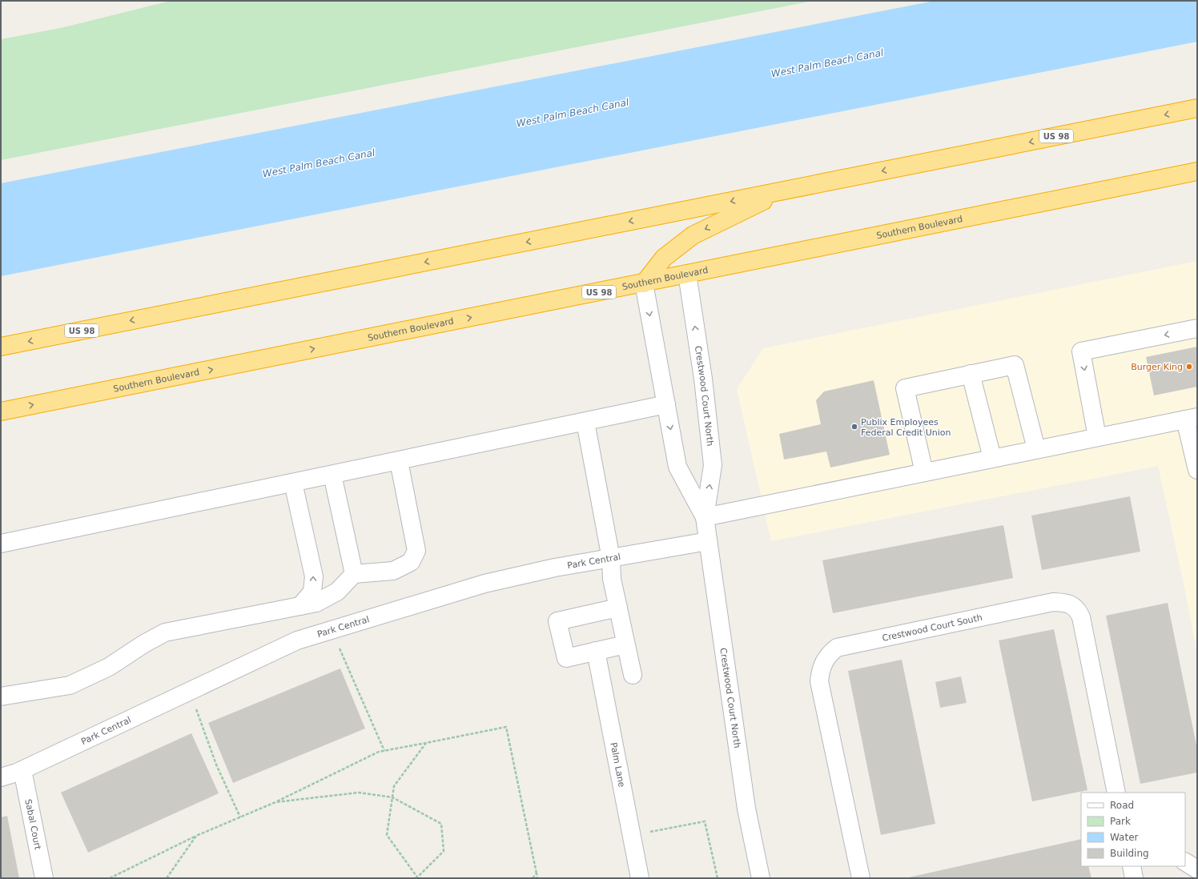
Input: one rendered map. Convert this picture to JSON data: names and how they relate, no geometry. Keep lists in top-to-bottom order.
{
  "streets": {
    "highway": ["US 98", "Southern Boulevard"],
    "street": [
      "Crestwood Court North",
      "Park Central",
      "Crestwood Court South",
      "Palm Lane",
      "Sabal Court"
    ]
  },
  "crossings": [
    ["Southern Boulevard", "Crestwood Court North"],
    ["Crestwood Court North", "Park Central"],
    ["Park Central", "Sabal Court"]
  ],
  "water": ["West Palm Beach Canal"],
  "places": ["Burger King", "Publix Employees Federal Credit Union"],
  "legend": [
    "Road",
    "Park",
    "Water",
    "Building"
  ]
}
